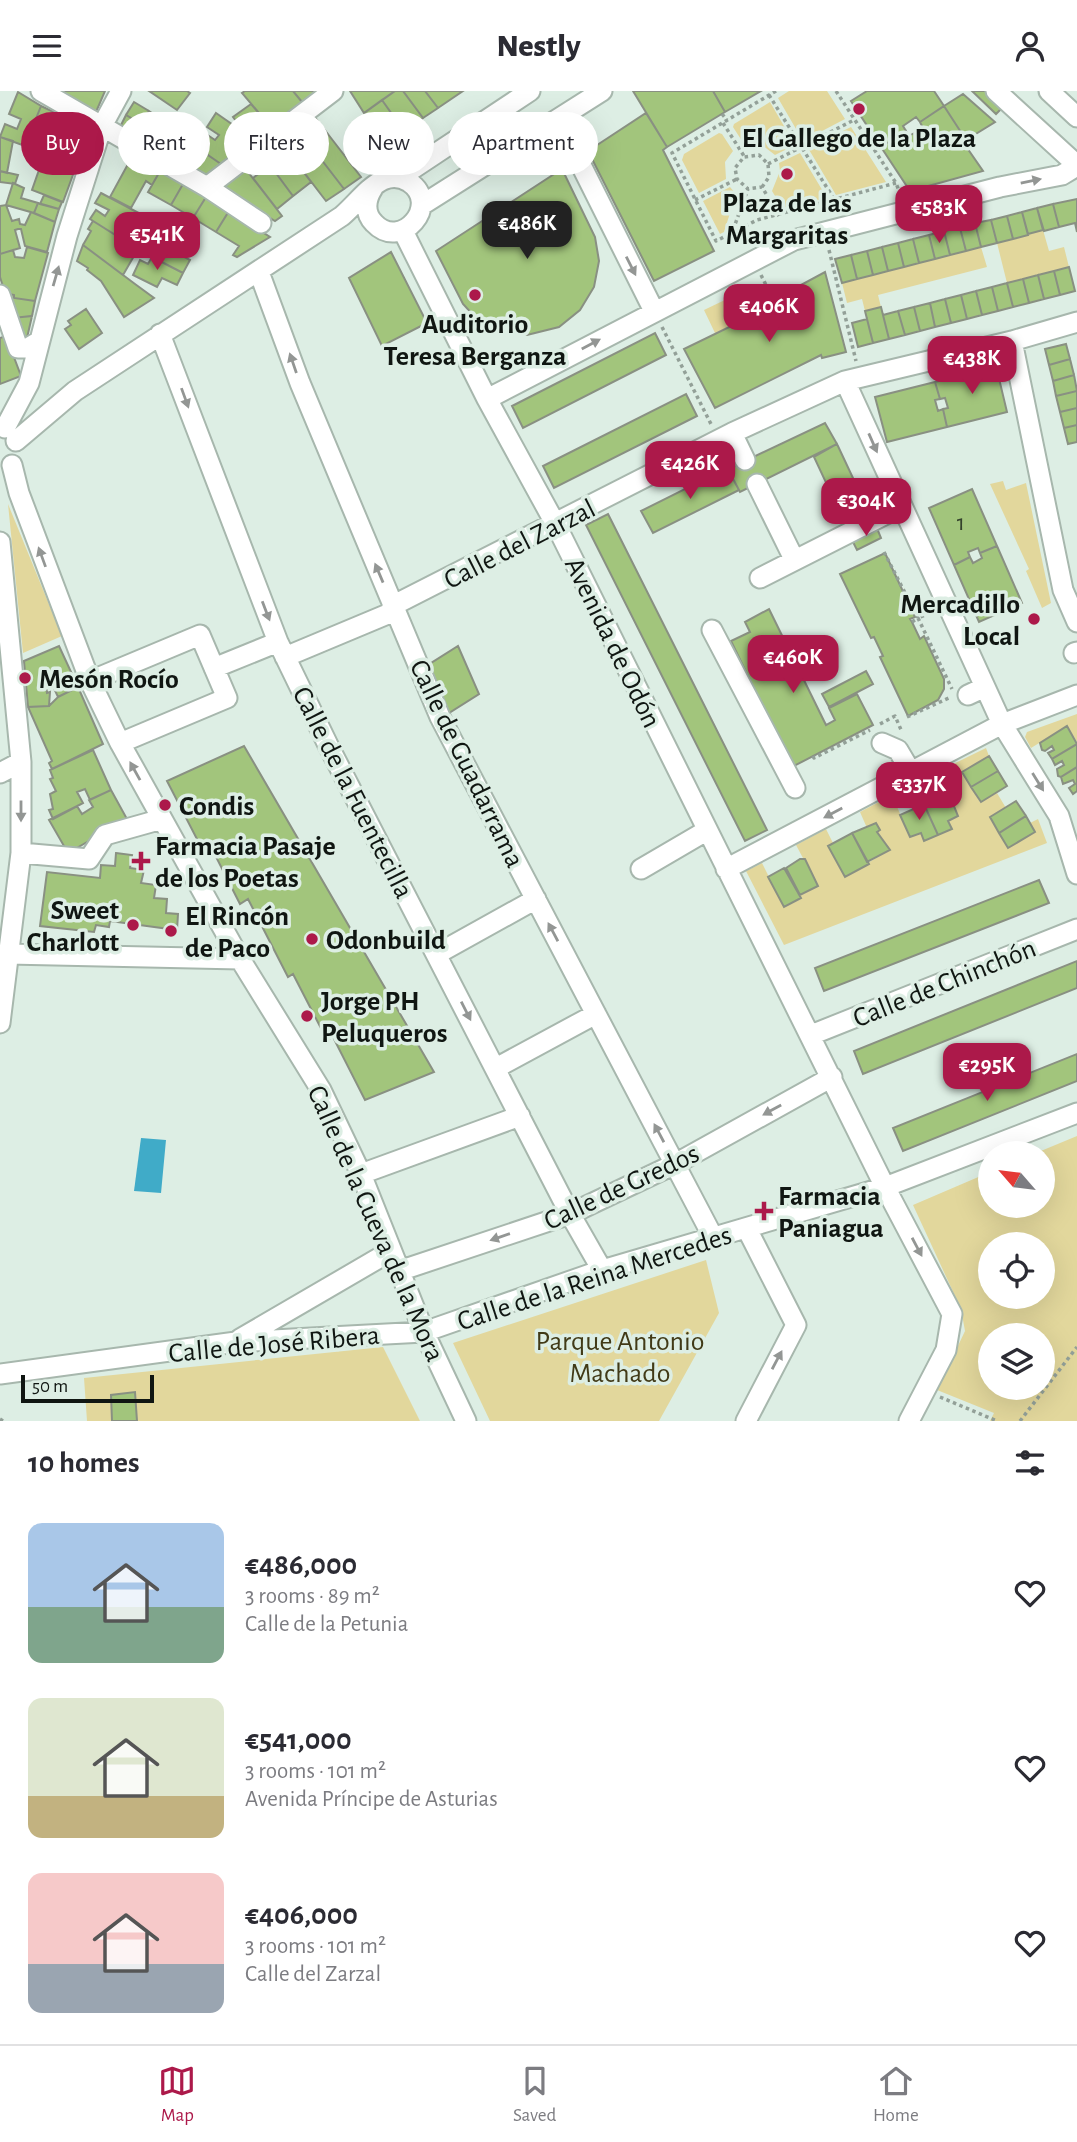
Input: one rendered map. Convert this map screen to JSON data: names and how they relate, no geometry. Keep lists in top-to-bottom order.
{
  "streets": {
    "street": [
      "Calle del Zarzal",
      "Avenida de Odón",
      "Calle de Guadarrama",
      "Calle de la Fuentecilla",
      "Calle de Chinchón",
      "Calle de Gredos",
      "Calle de la Cueva de la Mora",
      "Calle de la Reina Mercedes",
      "Calle de José Ribera"
    ]
  },
  "crossings": [
    ["Calle del Zarzal", "Avenida de Odón"],
    ["Calle del Zarzal", "Calle de Guadarrama"],
    ["Calle del Zarzal", "Calle de la Fuentecilla"],
    ["Avenida de Odón", "Calle de Chinchón"],
    ["Avenida de Odón", "Calle de Gredos"],
    ["Avenida de Odón", "Calle de la Reina Mercedes"],
    ["Calle de Guadarrama", "Calle de Gredos"],
    ["Calle de Guadarrama", "Calle de la Reina Mercedes"],
    ["Calle de la Fuentecilla", "Calle de Gredos"],
    ["Calle de la Fuentecilla", "Calle de la Reina Mercedes"],
    ["Calle de Gredos", "Calle de la Cueva de la Mora"],
    ["Calle de la Cueva de la Mora", "Calle de la Reina Mercedes"],
    ["Calle de la Cueva de la Mora", "Calle de José Ribera"],
    ["Calle de la Reina Mercedes", "Calle de José Ribera"]
  ],
  "one_way": ["Calle de Guadarrama", "Calle de la Fuentecilla"],
  "parks": ["Parque Antonio Machado"],
  "places": {
    "other": [
      "El Gallego de la Plaza",
      "Plaza de las Margaritas",
      "Auditorio Teresa Berganza",
      "Mercadillo Local",
      "Mesón Rocío",
      "Condis",
      "Sweet Charlott",
      "El Rincón de Paco",
      "Odonbuild",
      "Jorge PH Peluqueros"
    ],
    "health": ["Farmacia Pasaje de los Poetas", "Farmacia Paniagua"]
  },
  "house_numbers": ["1"],
  "scale_bar": "50 m",
  "north": "top left",
  "page": {
    "header": "Nestly",
    "chip": [
      "Buy",
      "Rent",
      "Filters",
      "New",
      "Apartment"
    ],
    "price": [
      "€583K",
      "€486K",
      "€541K",
      "€406K",
      "€438K",
      "€426K",
      "€304K",
      "€460K",
      "€337K",
      "€295K"
    ],
    "scale": "50 m",
    "heading": "10 homes",
    "list": [
      {
        "name": "€486,000",
        "note": "3 rooms · 89 m² · Calle de la Petunia"
      },
      {
        "name": "€541,000",
        "note": "3 rooms · 101 m² · Avenida Príncipe de Asturias"
      },
      {
        "name": "€406,000",
        "note": "3 rooms · 101 m² · Calle del Zarzal"
      }
    ],
    "tabs": ["Map", "Saved", "Home"]
  }
}
